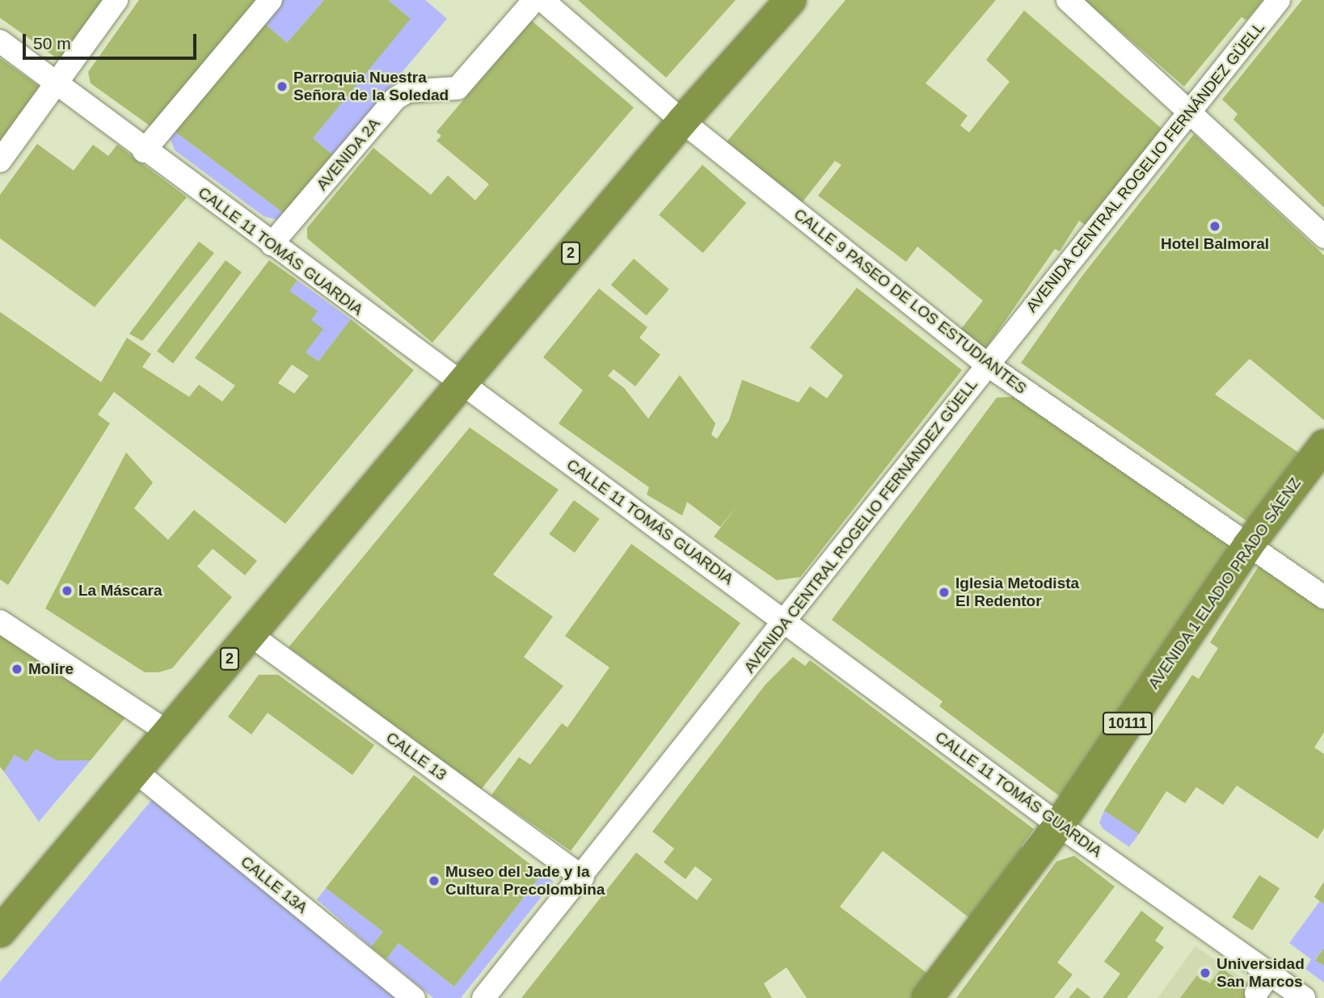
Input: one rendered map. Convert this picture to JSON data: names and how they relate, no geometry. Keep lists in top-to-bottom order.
{
  "streets": {
    "highway": ["2", "AVENIDA 1 ELADIO PRADO SÁENZ", "10111"],
    "street": [
      "AVENIDA 2A",
      "AVENIDA CENTRAL ROGELIO FERNÁNDEZ GÜELL",
      "CALLE 11 TOMÁS GUARDIA",
      "CALLE 9 PASEO DE LOS ESTUDIANTES",
      "CALLE 13",
      "CALLE 13A"
    ]
  },
  "crossings": [
    ["AVENIDA 2A", "CALLE 11 TOMÁS GUARDIA"],
    ["AVENIDA CENTRAL ROGELIO FERNÁNDEZ GÜELL", "CALLE 11 TOMÁS GUARDIA"],
    ["AVENIDA CENTRAL ROGELIO FERNÁNDEZ GÜELL", "CALLE 9 PASEO DE LOS ESTUDIANTES"],
    ["AVENIDA CENTRAL ROGELIO FERNÁNDEZ GÜELL", "CALLE 13"],
    ["CALLE 11 TOMÁS GUARDIA", "2"],
    ["CALLE 11 TOMÁS GUARDIA", "AVENIDA 1 ELADIO PRADO SÁENZ"],
    ["2", "CALLE 9 PASEO DE LOS ESTUDIANTES"],
    ["2", "CALLE 13"],
    ["2", "CALLE 13A"],
    ["CALLE 9 PASEO DE LOS ESTUDIANTES", "AVENIDA 1 ELADIO PRADO SÁENZ"]
  ],
  "places": [
    "Parroquia Nuestra Señora de la Soledad",
    "Hotel Balmoral",
    "La Máscara",
    "Iglesia Metodista El Redentor",
    "Molire",
    "Museo del Jade y la Cultura Precolombina",
    "Universidad San Marcos"
  ],
  "scale_bar": "50 m"
}
